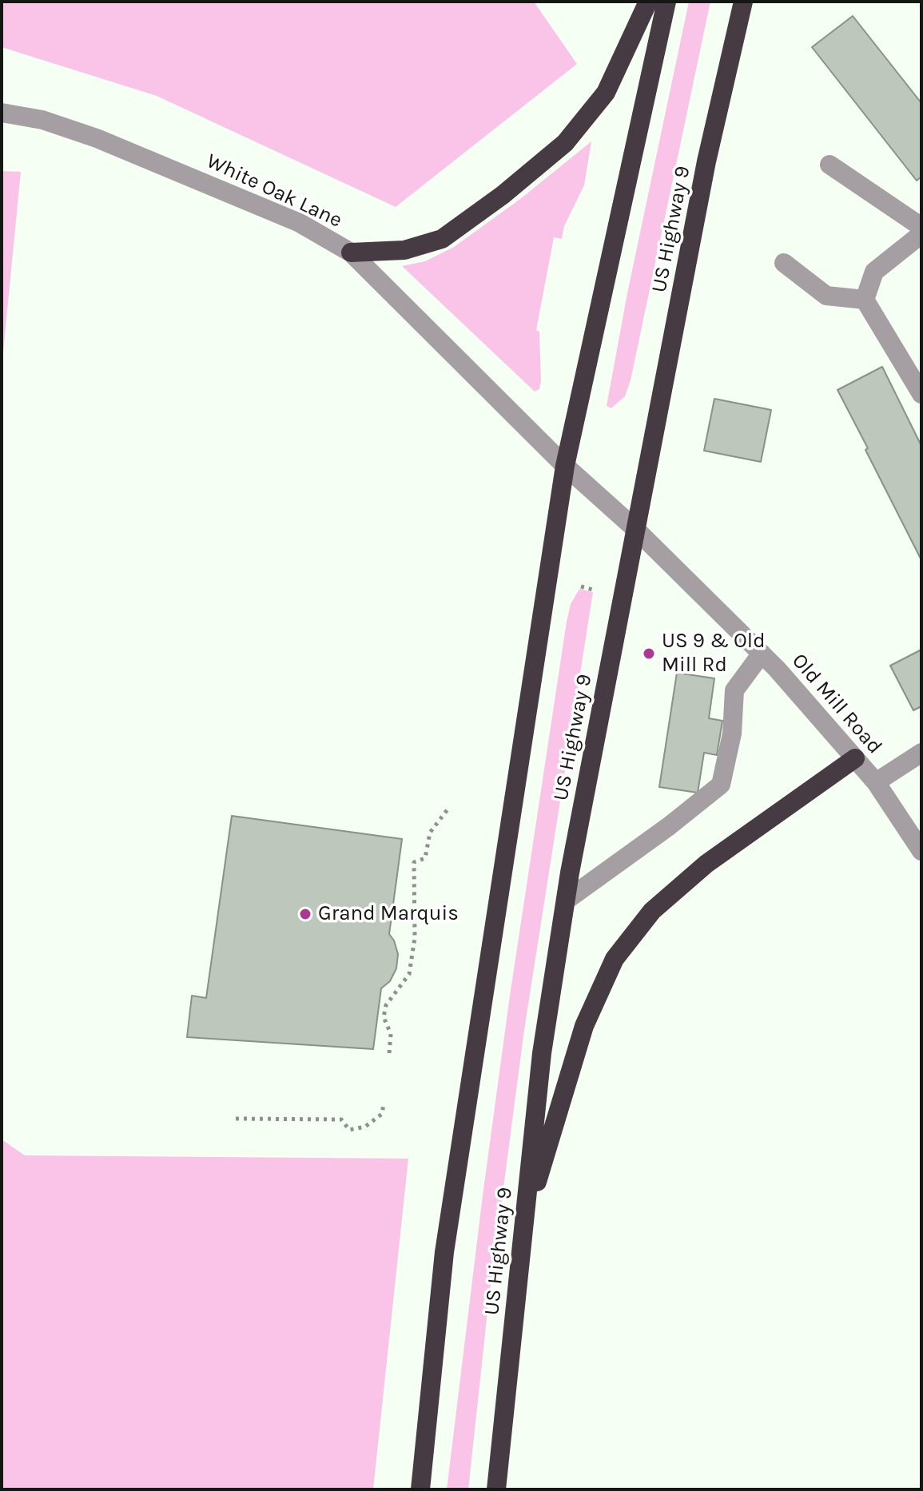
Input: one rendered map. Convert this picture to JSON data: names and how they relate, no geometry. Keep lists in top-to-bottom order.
{
  "streets": {
    "highway": ["US Highway 9"],
    "street": ["White Oak Lane", "Old Mill Road"]
  },
  "crossings": [
    ["White Oak Lane", "Old Mill Road"],
    ["US Highway 9", "Old Mill Road"]
  ],
  "places": ["US 9 & Old Mill Rd", "Grand Marquis"]
}
